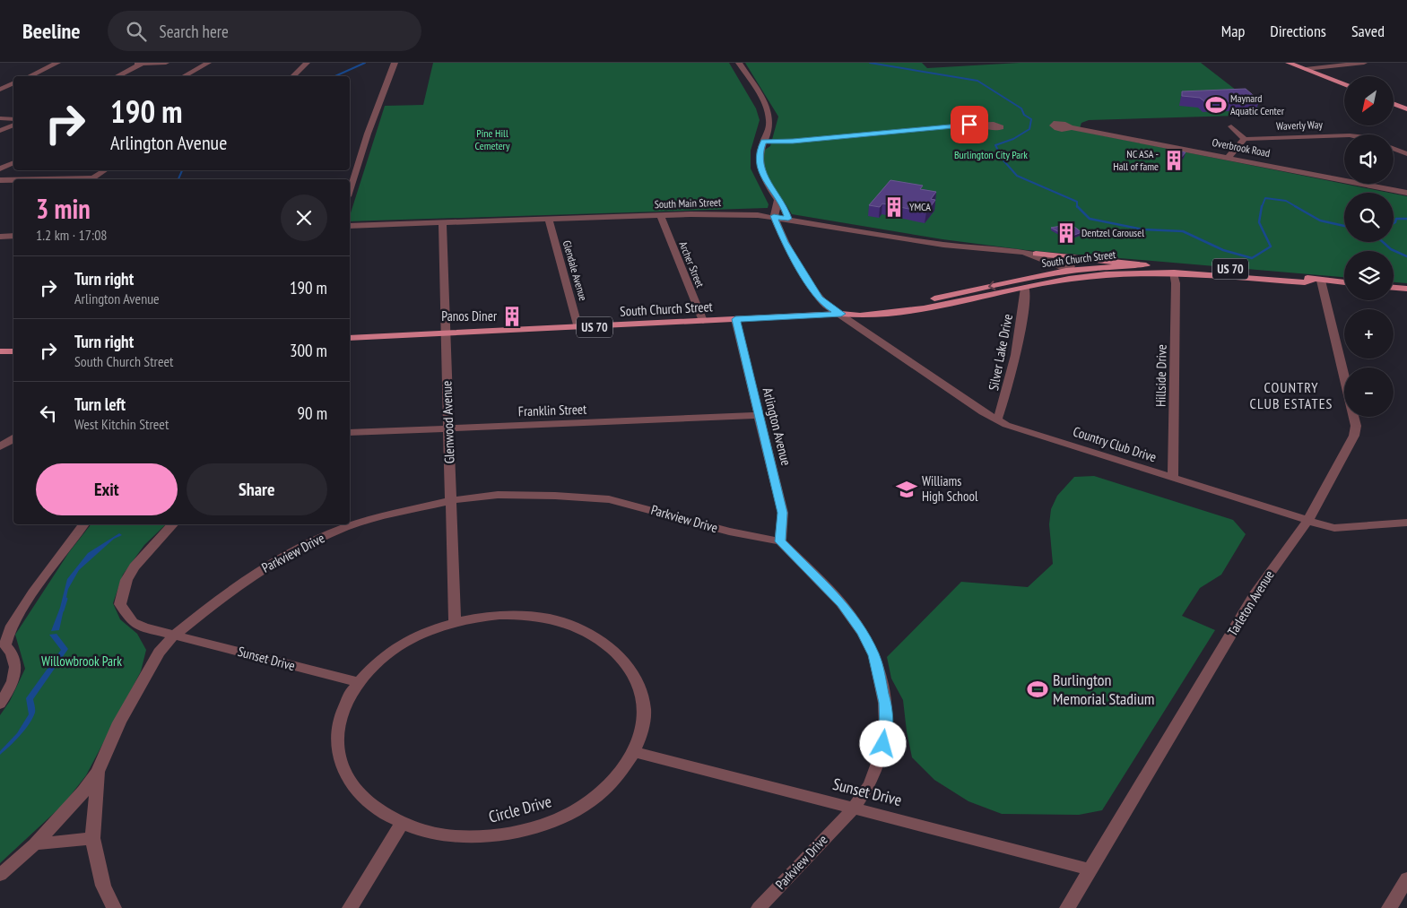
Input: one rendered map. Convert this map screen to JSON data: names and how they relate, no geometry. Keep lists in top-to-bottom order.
{
  "streets": {
    "main road": ["South Church Street", "US 70"],
    "street": [
      "Waverly Way",
      "Overbrook Road",
      "South Main Street",
      "Archer Street",
      "Glendale Avenue",
      "Silver Lake Drive",
      "Hillside Drive",
      "Franklin Street",
      "Glenwood Avenue",
      "Arlington Avenue",
      "Country Club Drive",
      "Parkview Drive",
      "Tarleton Avenue",
      "Sunset Drive",
      "Circle Drive"
    ]
  },
  "crossings": [
    ["South Main Street", "South Church Street"],
    ["South Main Street", "Archer Street"],
    ["South Main Street", "Glendale Avenue"],
    ["South Main Street", "Glenwood Avenue"],
    ["South Main Street", "Country Club Drive"],
    ["South Church Street", "Archer Street"],
    ["South Church Street", "Glendale Avenue"],
    ["South Church Street", "Silver Lake Drive"],
    ["South Church Street", "Hillside Drive"],
    ["South Church Street", "Glenwood Avenue"],
    ["South Church Street", "Arlington Avenue"],
    ["South Church Street", "Country Club Drive"],
    ["South Church Street", "Tarleton Avenue"],
    ["Silver Lake Drive", "Country Club Drive"],
    ["Hillside Drive", "Country Club Drive"],
    ["Franklin Street", "Glenwood Avenue"],
    ["Franklin Street", "Arlington Avenue"],
    ["Glenwood Avenue", "Parkview Drive"],
    ["Glenwood Avenue", "Circle Drive"],
    ["Arlington Avenue", "Parkview Drive"],
    ["Country Club Drive", "Tarleton Avenue"],
    ["Parkview Drive", "Sunset Drive"],
    ["Tarleton Avenue", "Sunset Drive"],
    ["Sunset Drive", "Circle Drive"]
  ],
  "districts": ["COUNTRY CLUB ESTATES"],
  "parks": ["Pine Hill Cemetery", "Burlington City Park", "Willowbrook Park"],
  "places": {
    "sports": ["Maynard Aquatic Center", "Burlington Memorial Stadium"],
    "building": [
      "NC ASA - Hall of fame",
      "YMCA",
      "Dentzel Carousel",
      "Panos Diner"
    ],
    "school or university": ["Williams High School"]
  },
  "north": "bottom left",
  "page": {
    "header": "Beeline",
    "search": "Search here",
    "nav": ["Map", "Directions", "Saved"],
    "map_buttons": ["+", "−"],
    "turn": ["190 m", "Arlington Avenue"],
    "heading": ["3 min", "1.2 km · 17:08"],
    "list": [
      {
        "name": "Turn right",
        "note": "Arlington Avenue",
        "value": "190 m"
      },
      {
        "name": "Turn right",
        "note": "South Church Street",
        "value": "300 m"
      },
      {
        "name": "Turn left",
        "note": "West Kitchin Street",
        "value": "90 m"
      }
    ],
    "buttons": ["Exit", "Share"]
  }
}
